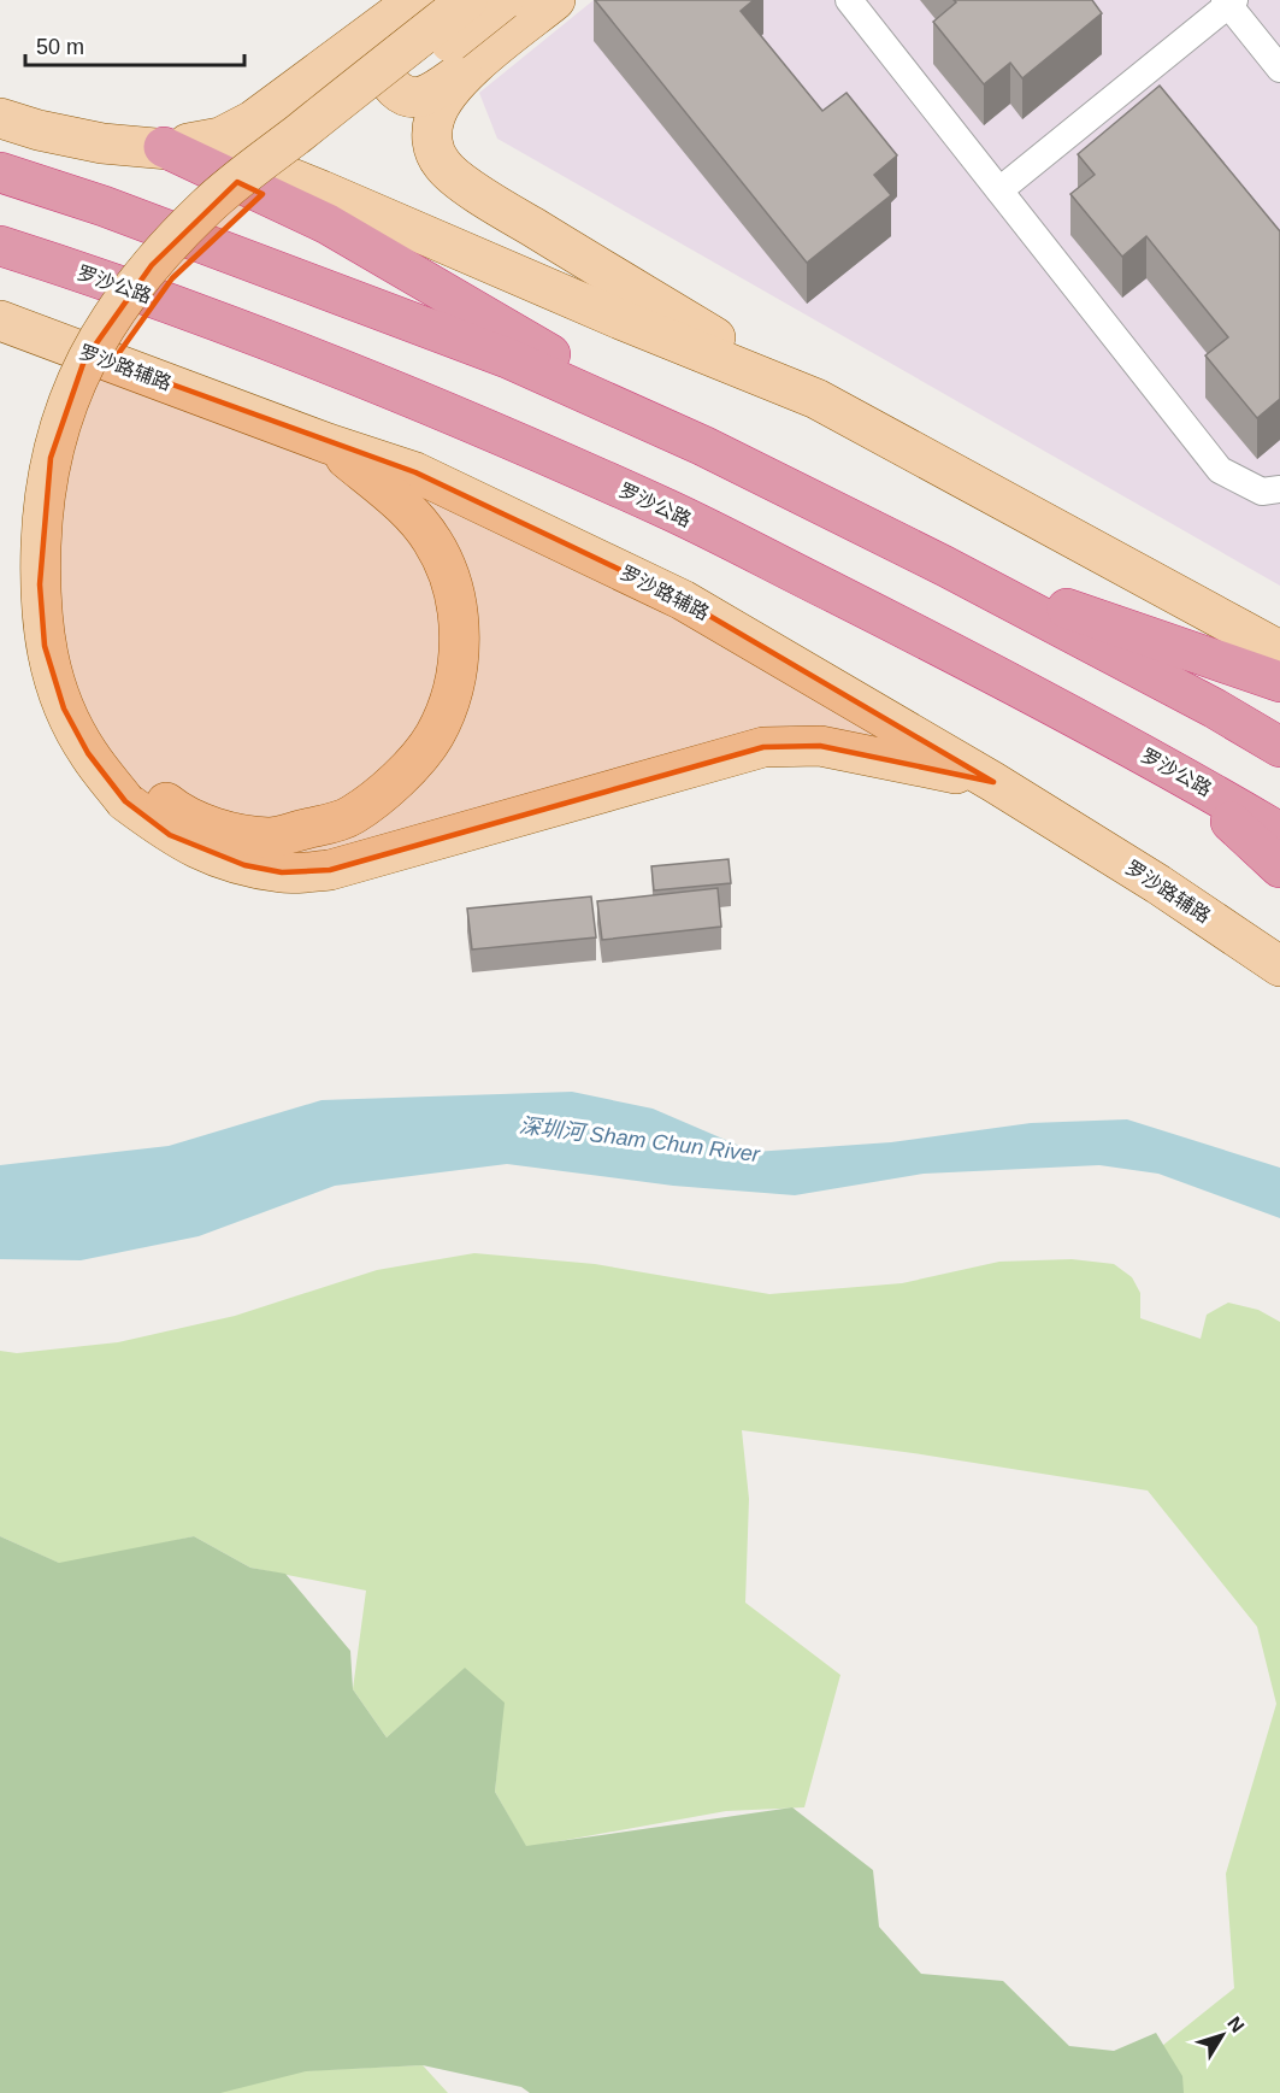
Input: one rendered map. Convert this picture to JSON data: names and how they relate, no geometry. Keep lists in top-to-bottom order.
{
  "streets": {
    "highway": ["罗沙公路"],
    "main road": ["罗沙路辅路"]
  },
  "water": ["深圳河 Sham Chun River"],
  "scale_bar": "50 m",
  "north": "top right"
}
